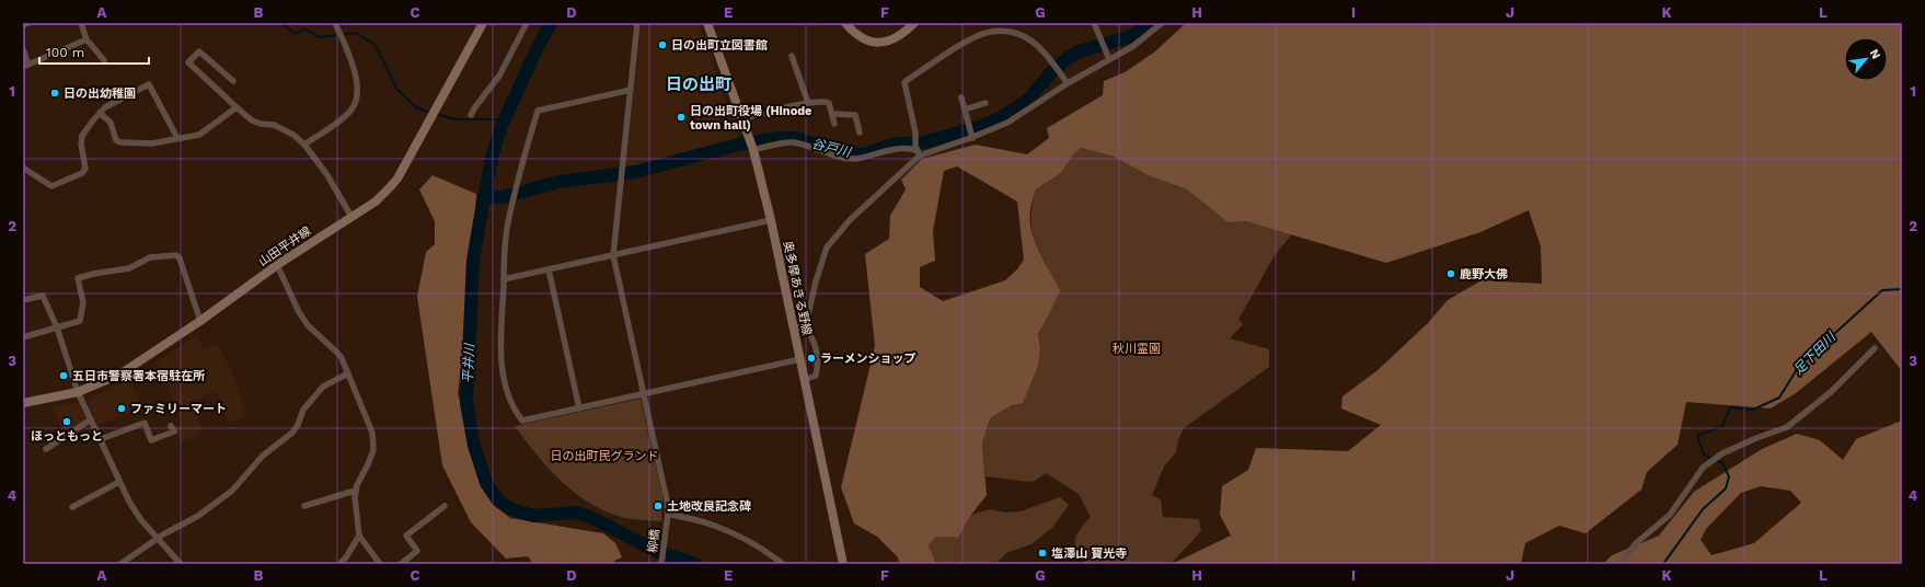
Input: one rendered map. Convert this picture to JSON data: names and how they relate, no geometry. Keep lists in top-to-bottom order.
{
  "streets": {
    "main road": ["山田平井線", "奥多摩あきる野線"],
    "street": ["柳橋"]
  },
  "districts": ["日の出町"],
  "water": ["谷戸川", "足下田川", "平井川"],
  "parks": ["秋川霊園", "日の出町民グランド"],
  "places": [
    "日の出町立図書館",
    "日の出幼稚園",
    "日の出町役場 (Hinode town hall)",
    "鹿野大佛",
    "ラーメンショップ",
    "五日市警察署本宿駐在所",
    "ファミリーマート",
    "ほっともっと",
    "土地改良記念碑",
    "塩澤山 寶光寺"
  ],
  "scale_bar": "100 m",
  "north": "top right",
  "grid": {
    "columns": [
      "A",
      "B",
      "C",
      "D",
      "E",
      "F",
      "G",
      "H",
      "I",
      "J",
      "K",
      "L"
    ],
    "rows": [
      "1",
      "2",
      "3",
      "4"
    ]
  }
}
